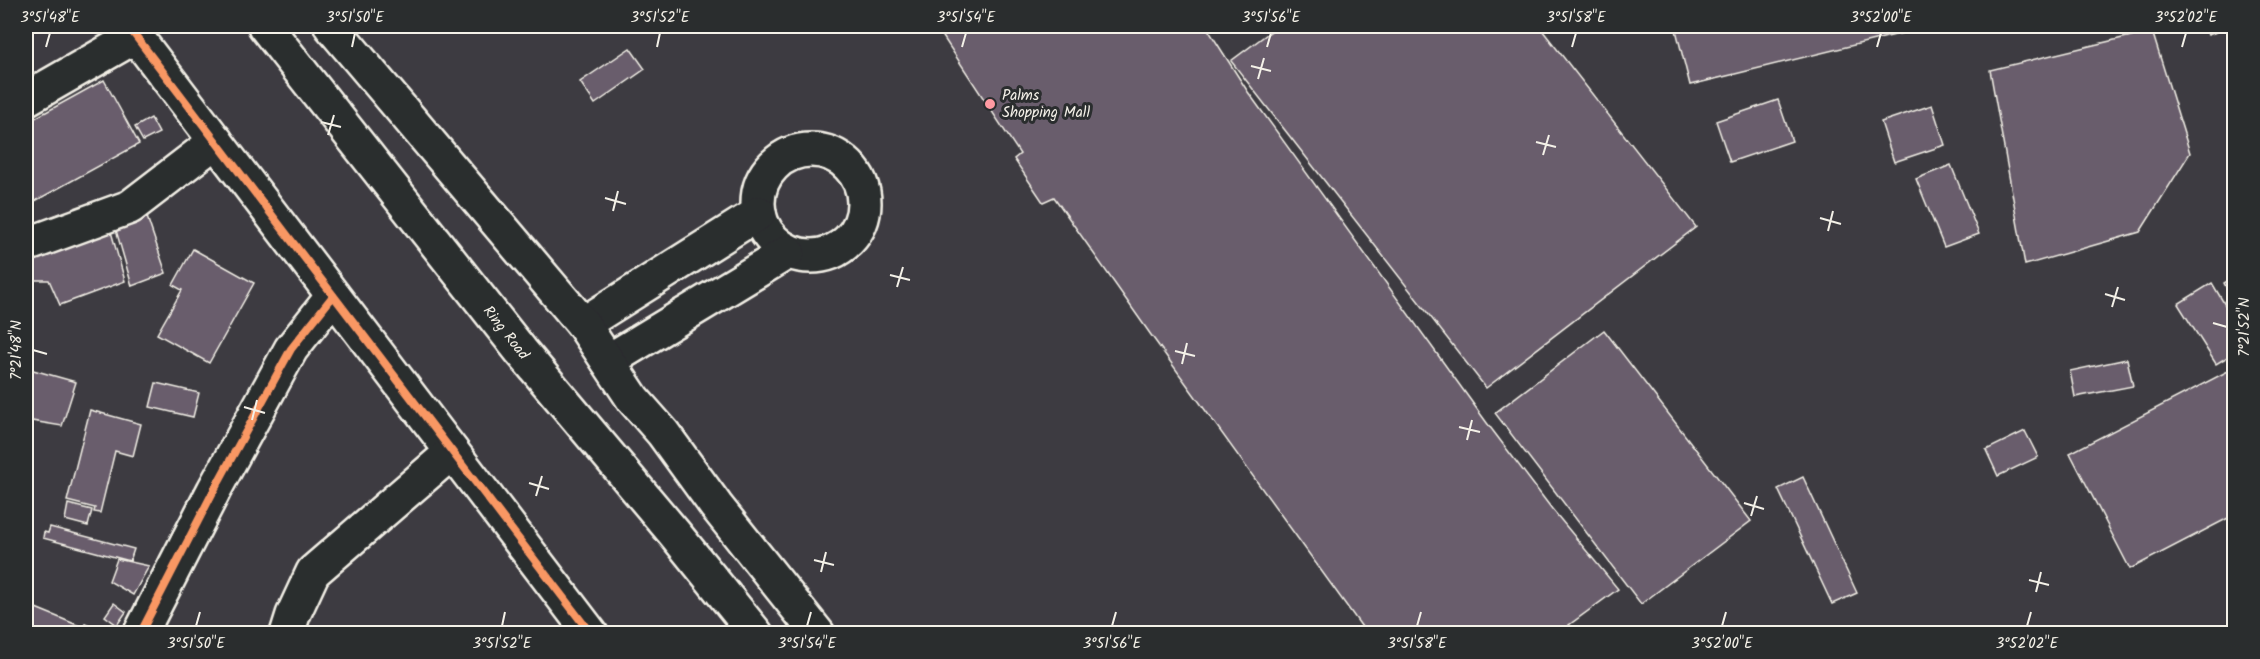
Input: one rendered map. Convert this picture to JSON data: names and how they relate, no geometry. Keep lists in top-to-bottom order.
{
  "streets": {
    "main road": ["Ring Road"]
  },
  "places": ["Palms Shopping Mall"],
  "coordinates": [
    "3°51'48\"E",
    "3°51'50\"E",
    "3°51'52\"E",
    "3°51'54\"E",
    "3°51'56\"E",
    "3°51'58\"E",
    "3°52'00\"E",
    "3°52'02\"E",
    "7°21'52\"N",
    "7°21'48\"N"
  ]
}
